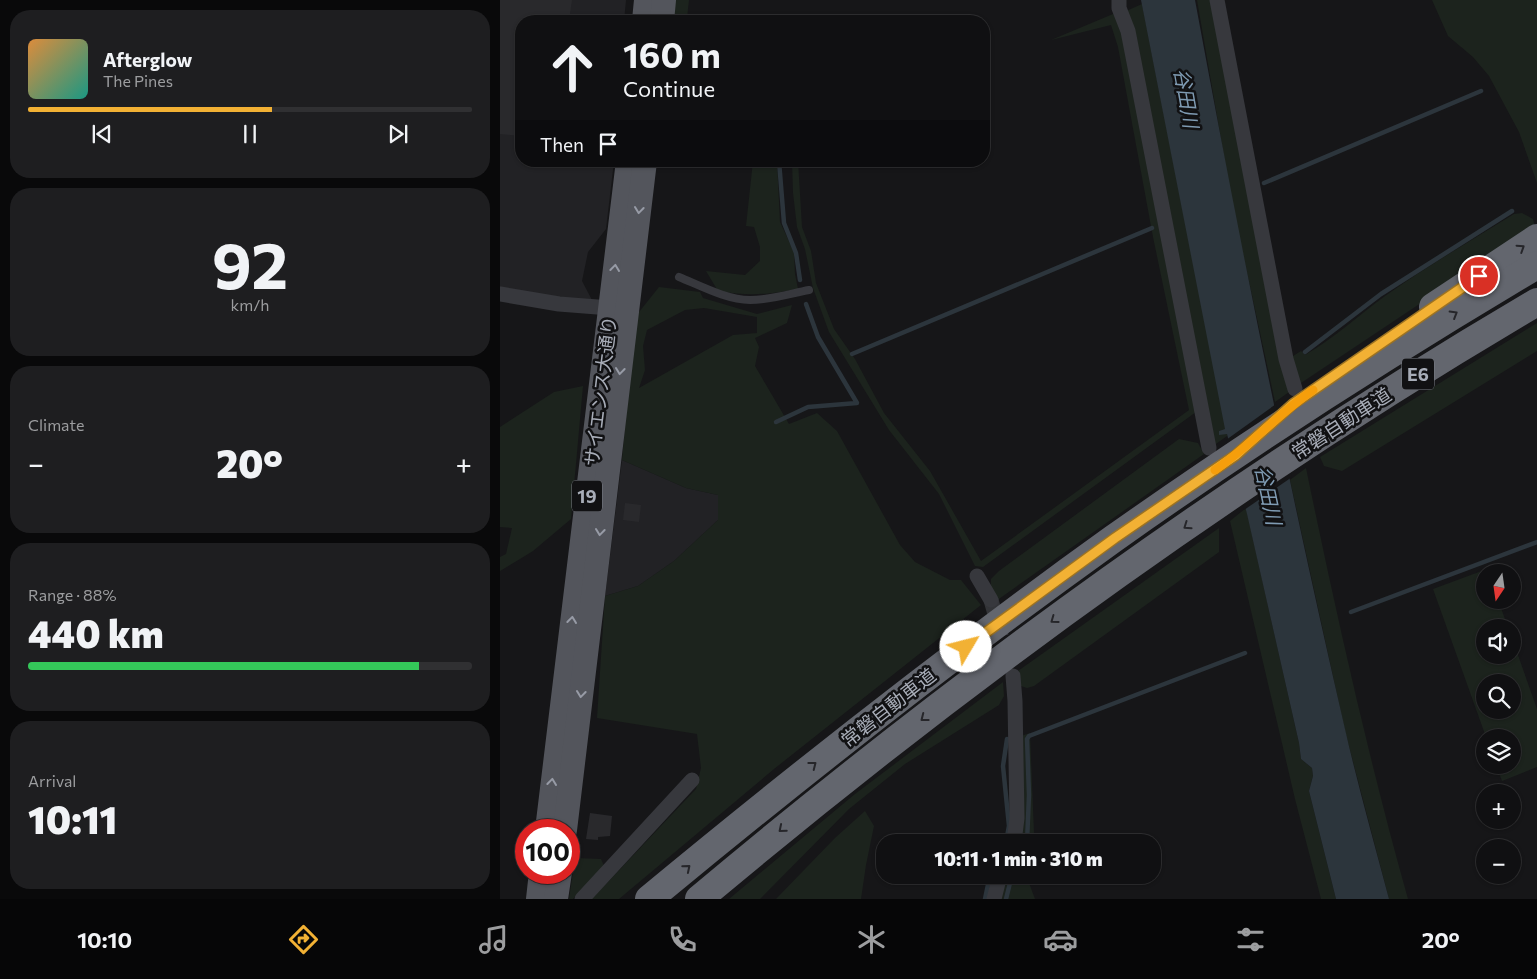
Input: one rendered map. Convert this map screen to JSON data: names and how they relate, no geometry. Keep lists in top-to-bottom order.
{
  "streets": {
    "highway": ["E6", "常磐自動車道"],
    "main road": ["サイエンス大通り", "19"]
  },
  "water": ["谷田川"],
  "north": "bottom",
  "page": {
    "turn": ["160 m", "Continue"],
    "song": ["Afterglow", "The Pines"],
    "then": "Then",
    "tile": [
      ["92", "km/h"],
      "Climate",
      ["Range · 88%", "440 km"],
      ["Arrival", "10:11"]
    ],
    "heat": ["−", "20°", "+"],
    "map_buttons": ["+", "−"],
    "limit": "100",
    "trip": "10:11 · 1 min · 310 m",
    "tabs": ["10:10", "20°"]
  }
}
